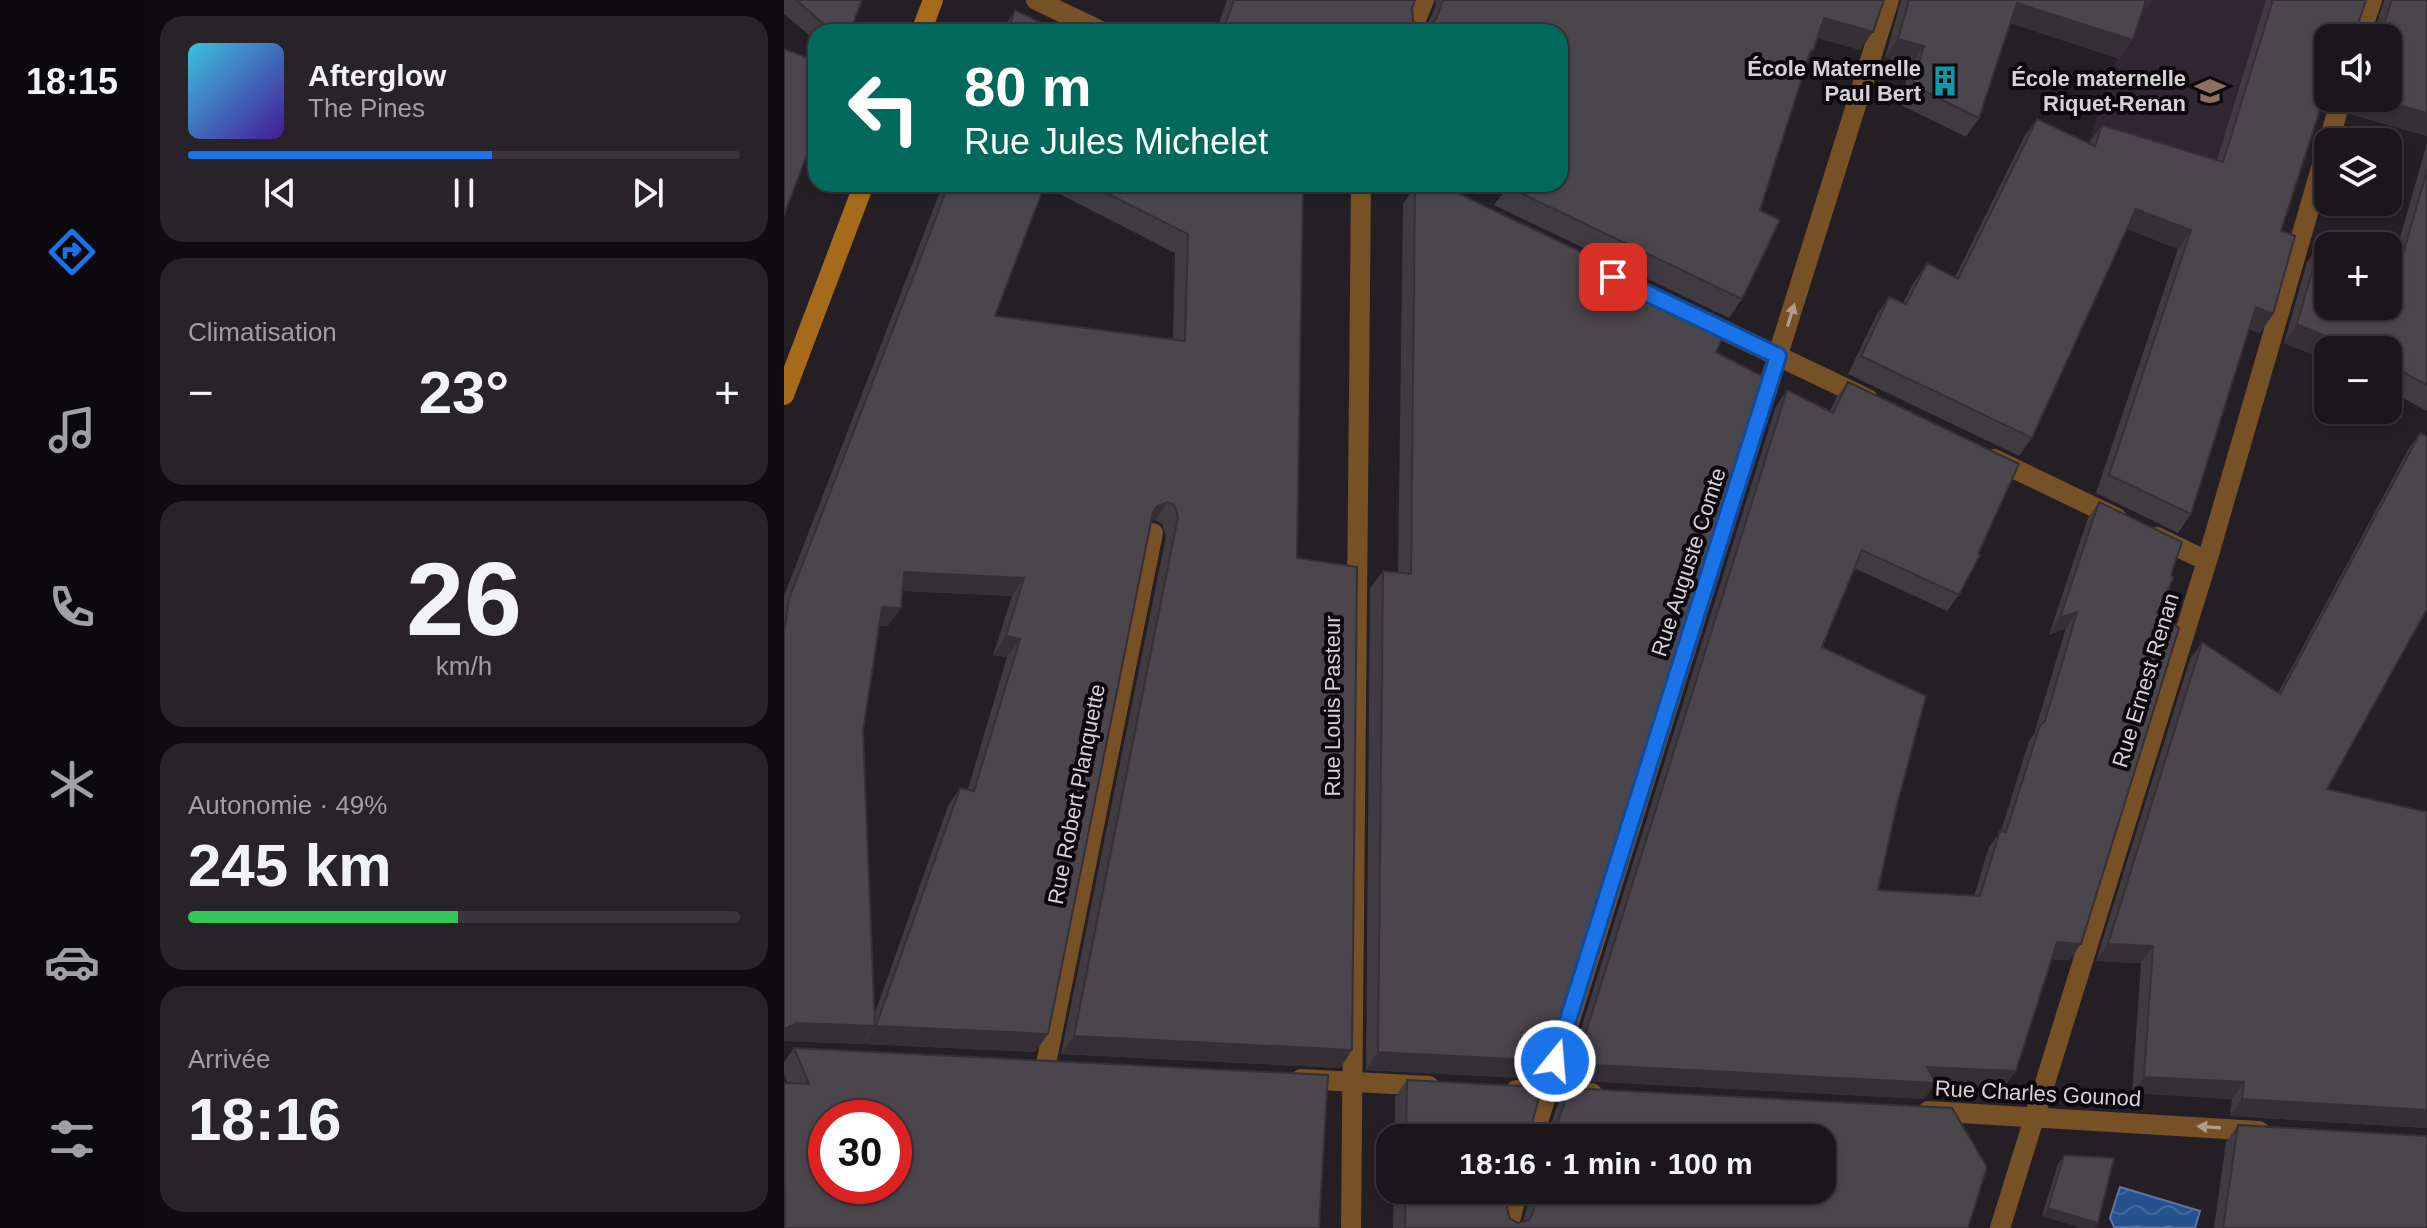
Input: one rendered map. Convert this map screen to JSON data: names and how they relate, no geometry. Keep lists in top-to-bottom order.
{
  "streets": {
    "street": [
      "Rue Auguste Comte",
      "Rue Ernest Renan",
      "Rue Louis Pasteur",
      "Rue Robert Planquette",
      "Rue Charles Gounod"
    ]
  },
  "crossings": [
    ["Rue Ernest Renan", "Rue Charles Gounod"]
  ],
  "one_way": ["Rue Charles Gounod"],
  "places": {
    "building": ["École Maternelle Paul Bert"],
    "school or university": ["École maternelle Riquet-Renan"]
  },
  "page": {
    "tabs": "18:15",
    "map_buttons": ["+", "−"],
    "turn": ["80 m", "Rue Jules Michelet"],
    "song": ["Afterglow", "The Pines"],
    "tile": [
      "Climatisation",
      ["26", "km/h"],
      ["Autonomie · 49%", "245 km"],
      ["Arrivée", "18:16"]
    ],
    "heat": ["−", "23°", "+"],
    "limit": "30",
    "trip": "18:16 · 1 min · 100 m"
  }
}
